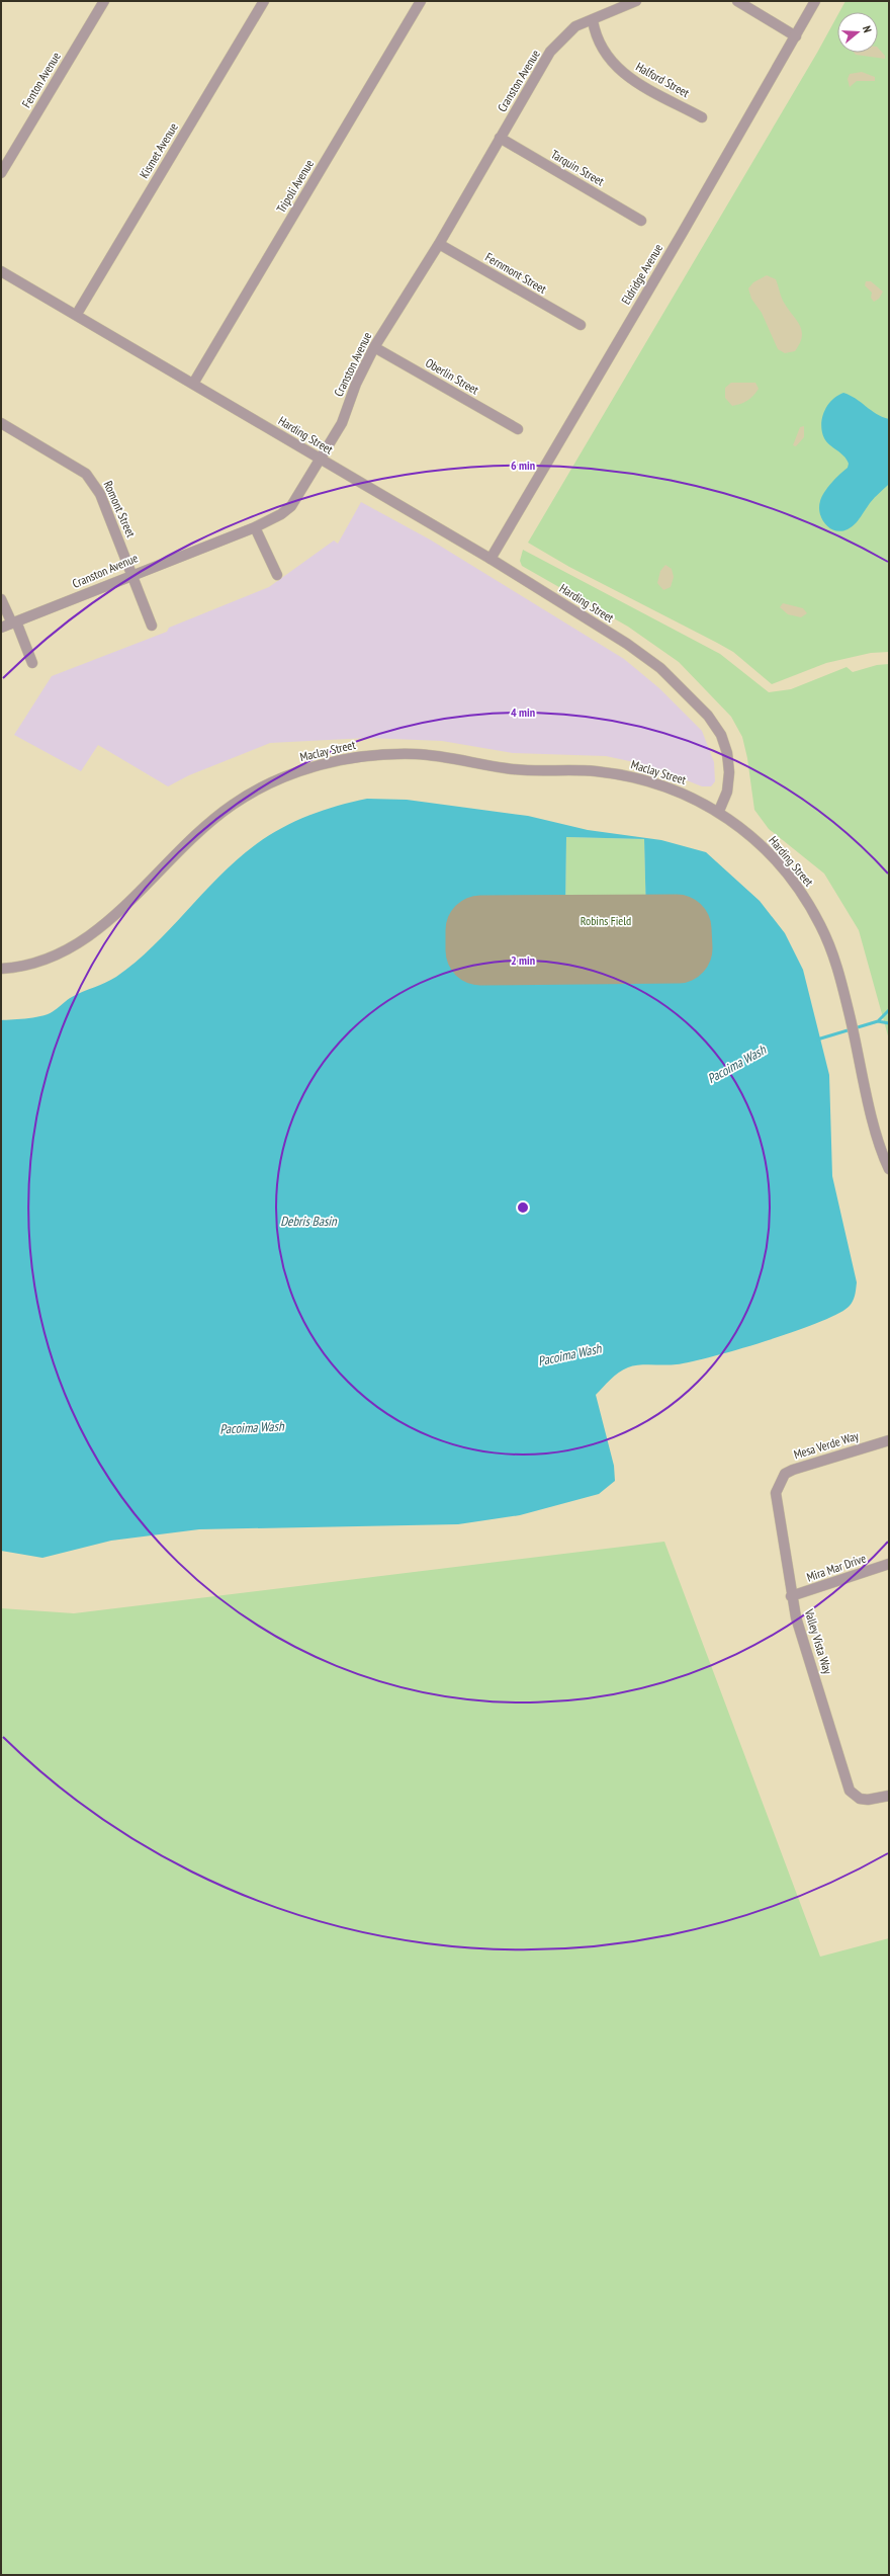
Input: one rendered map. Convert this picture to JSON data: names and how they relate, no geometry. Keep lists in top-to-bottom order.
{
  "streets": {
    "street": [
      "Fenton Avenue",
      "Halford Street",
      "Cranston Avenue",
      "Kismet Avenue",
      "Tarquin Street",
      "Tripoli Avenue",
      "Fernmont Street",
      "Eldridge Avenue",
      "Oberlin Street",
      "Harding Street",
      "Romont Street",
      "Maclay Street",
      "Mesa Verde Way",
      "Mira Mar Drive",
      "Valley Vista Way"
    ]
  },
  "crossings": [
    ["Halford Street", "Cranston Avenue"],
    ["Cranston Avenue", "Tarquin Street"],
    ["Cranston Avenue", "Fernmont Street"],
    ["Cranston Avenue", "Oberlin Street"],
    ["Cranston Avenue", "Harding Street"],
    ["Cranston Avenue", "Romont Street"],
    ["Kismet Avenue", "Harding Street"],
    ["Tripoli Avenue", "Harding Street"],
    ["Eldridge Avenue", "Harding Street"],
    ["Harding Street", "Maclay Street"],
    ["Mesa Verde Way", "Valley Vista Way"],
    ["Mira Mar Drive", "Valley Vista Way"]
  ],
  "water": ["Pacoima Wash", "Debris Basin"],
  "parks": ["Robins Field"],
  "north": "right",
  "rings": ["6 min", "4 min", "2 min"]
}
